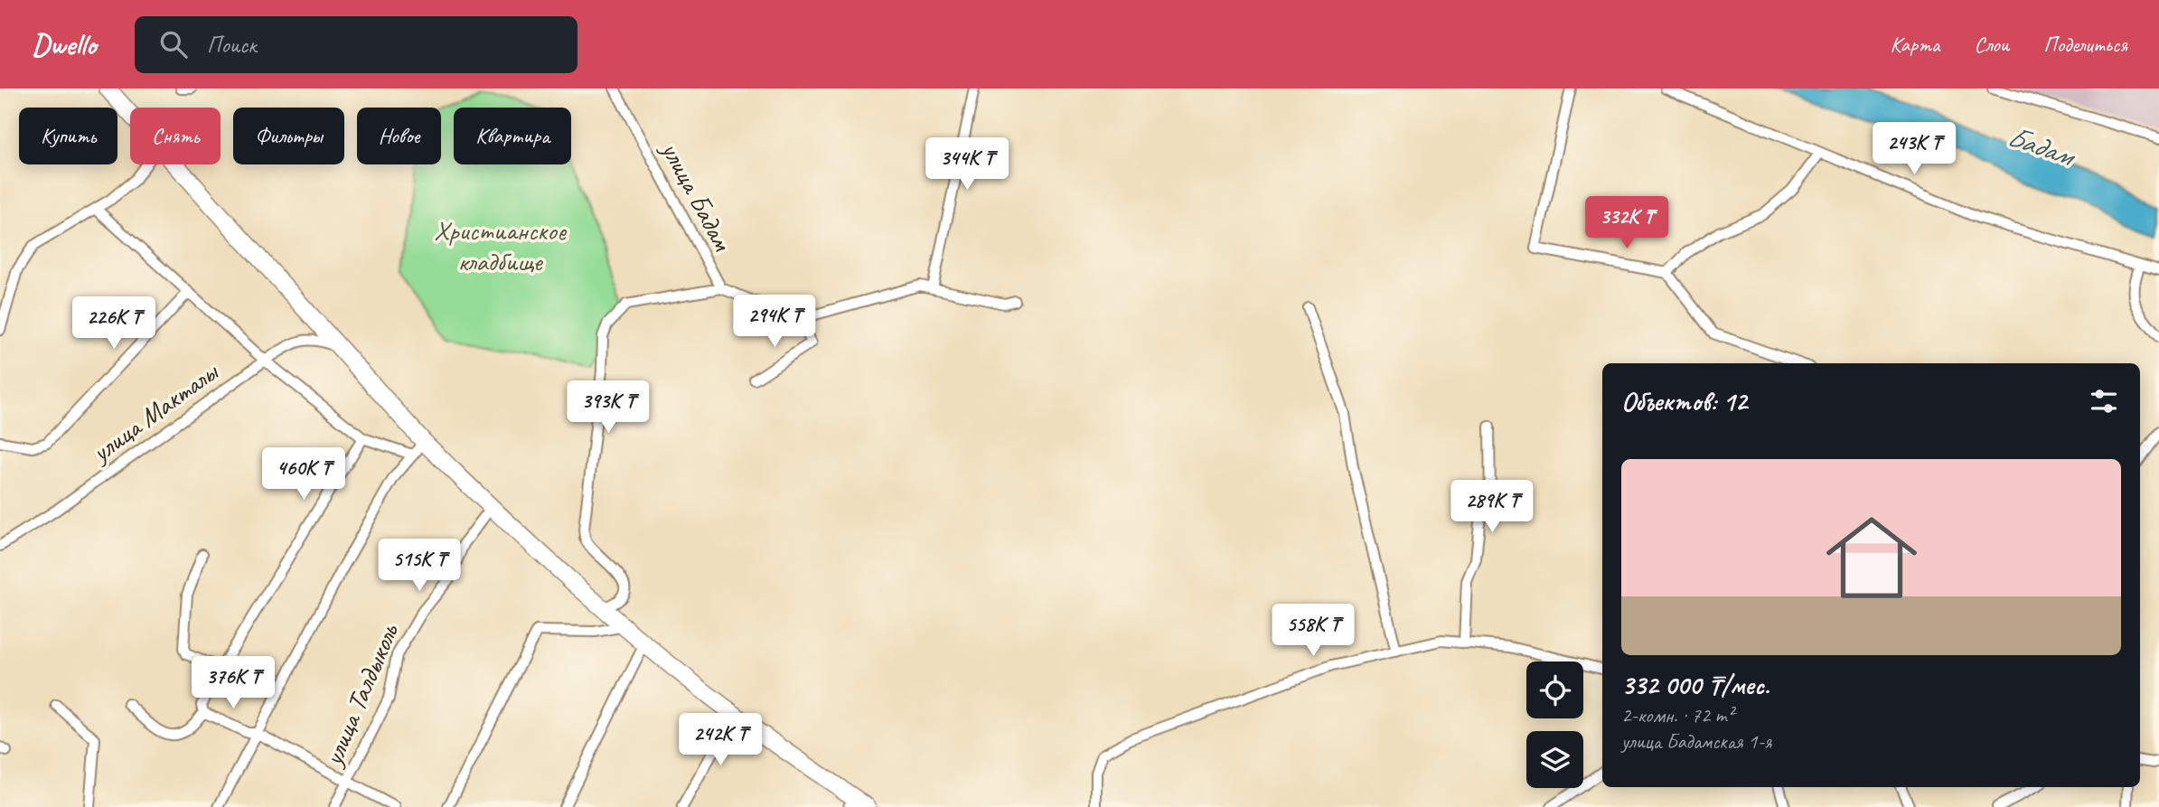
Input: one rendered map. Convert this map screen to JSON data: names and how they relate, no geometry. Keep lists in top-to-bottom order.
{
  "streets": {
    "street": ["улица Бадам", "улица Макталы", "улица Талдыколь"]
  },
  "water": ["Бадам"],
  "parks": ["Христианское кладбище"],
  "page": {
    "header": "Dwello",
    "search": "Поиск",
    "nav": ["Карта", "Слои", "Поделиться"],
    "chip": [
      "Купить",
      "Снять",
      "Фильтры",
      "Новое",
      "Квартира"
    ],
    "price": [
      "243K ₸",
      "344K ₸",
      "332K ₸",
      "294K ₸",
      "226K ₸",
      "393K ₸",
      "460K ₸",
      "289K ₸",
      "515K ₸",
      "558K ₸",
      "376K ₸",
      "242K ₸"
    ],
    "heading": "Объектов: 12",
    "list": [
      {
        "name": "332 000 ₸/мес.",
        "note": "2-комн. · 72 m² · улица Бадамская 1-я"
      }
    ]
  }
}
